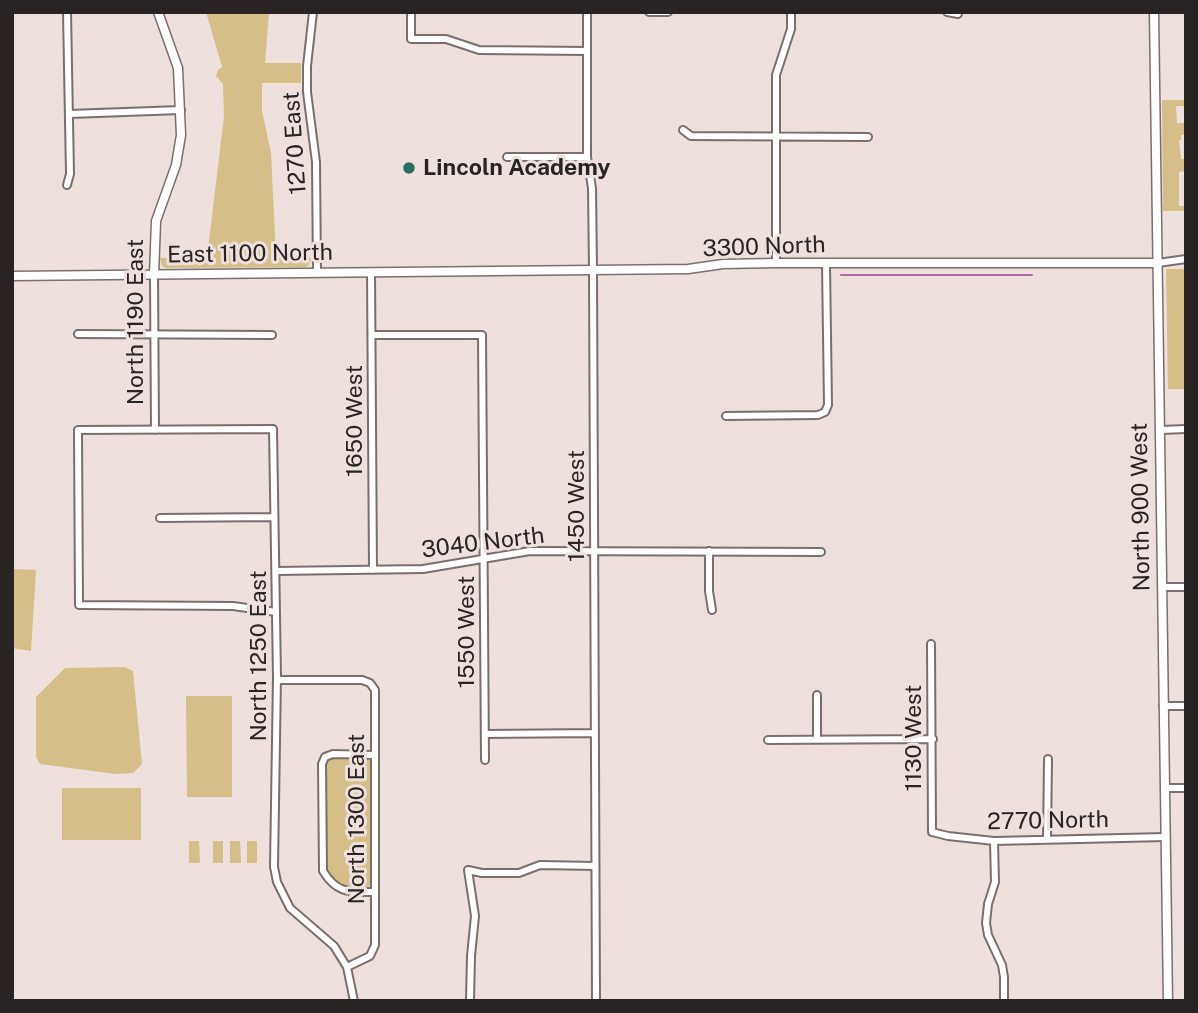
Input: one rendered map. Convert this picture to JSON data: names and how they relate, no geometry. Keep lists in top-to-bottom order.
{
  "streets": {
    "street": [
      "1270 East",
      "3300 North",
      "East 1100 North",
      "North 1190 East",
      "1650 West",
      "1450 West",
      "North 900 West",
      "3040 North",
      "1550 West",
      "North 1250 East",
      "1130 West",
      "North 1300 East",
      "2770 North"
    ]
  },
  "crossings": [
    ["1270 East", "East 1100 North"],
    ["3300 North", "East 1100 North"],
    ["3300 North", "1650 West"],
    ["3300 North", "1450 West"],
    ["3300 North", "North 900 West"],
    ["East 1100 North", "North 1190 East"],
    ["East 1100 North", "1650 West"],
    ["North 1190 East", "North 1250 East"],
    ["1650 West", "3040 North"],
    ["1650 West", "1550 West"],
    ["1450 West", "3040 North"],
    ["North 900 West", "2770 North"],
    ["3040 North", "1550 West"],
    ["3040 North", "North 1250 East"],
    ["North 1250 East", "North 1300 East"],
    ["1130 West", "2770 North"]
  ],
  "places": ["Lincoln Academy"]
}
